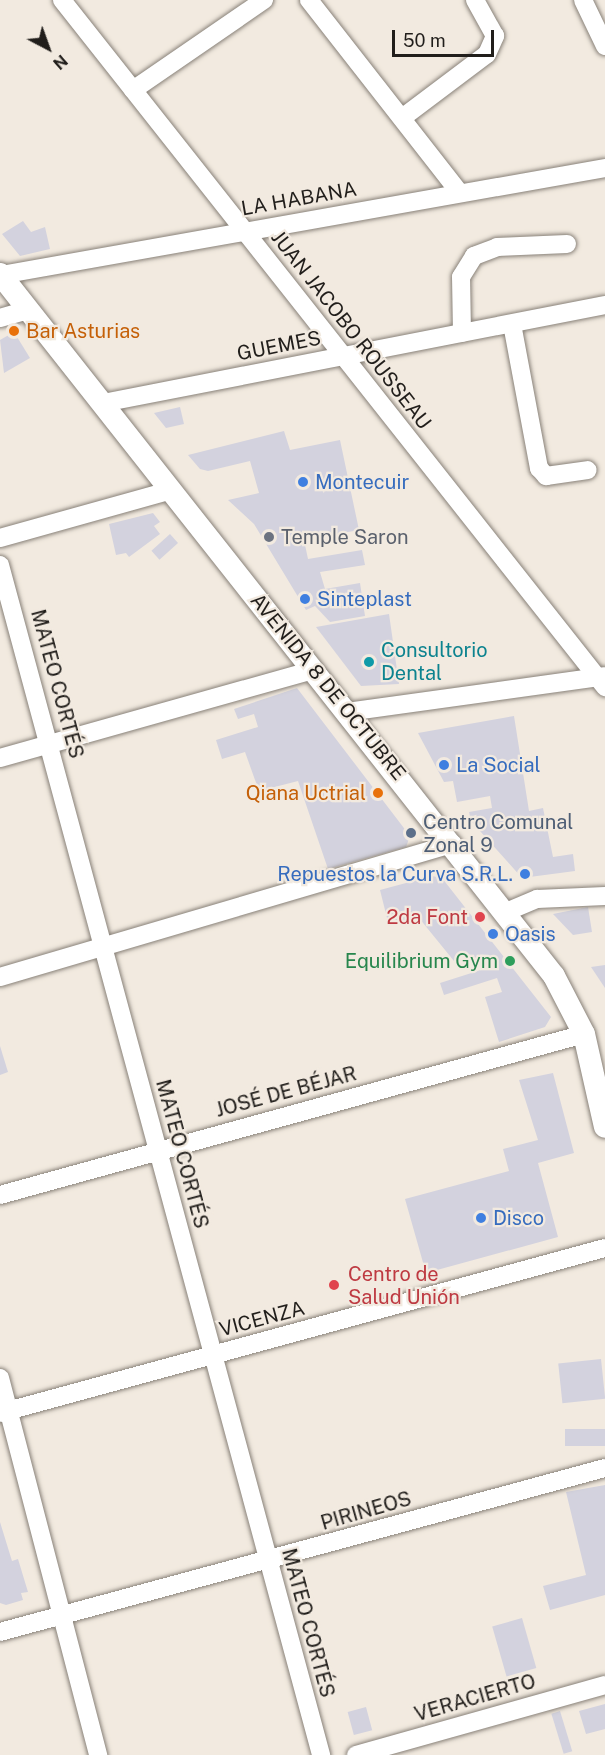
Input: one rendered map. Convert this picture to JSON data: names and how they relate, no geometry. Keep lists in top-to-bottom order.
{
  "streets": {
    "main road": ["AVENIDA 8 DE OCTUBRE"],
    "street": [
      "LA HABANA",
      "JUAN JACOBO ROUSSEAU",
      "GUEMES",
      "MATEO CORTÉS",
      "JOSÉ DE BÉJAR",
      "VICENZA",
      "PIRINEOS",
      "VERACIERTO"
    ]
  },
  "crossings": [
    ["LA HABANA", "JUAN JACOBO ROUSSEAU"],
    ["LA HABANA", "AVENIDA 8 DE OCTUBRE"],
    ["JUAN JACOBO ROUSSEAU", "GUEMES"],
    ["GUEMES", "AVENIDA 8 DE OCTUBRE"],
    ["MATEO CORTÉS", "JOSÉ DE BÉJAR"],
    ["MATEO CORTÉS", "VICENZA"],
    ["MATEO CORTÉS", "PIRINEOS"],
    ["AVENIDA 8 DE OCTUBRE", "JOSÉ DE BÉJAR"]
  ],
  "places": [
    "Bar Asturias",
    "Montecuir",
    "Temple Saron",
    "Sinteplast",
    "Consultorio Dental",
    "La Social",
    "Qiana Uctrial",
    "Centro Comunal Zonal 9",
    "Repuestos la Curva S.R.L.",
    "2da Font",
    "Oasis",
    "Equilibrium Gym",
    "Disco",
    "Centro de Salud Unión"
  ],
  "scale_bar": "50 m",
  "north": "bottom right"
}
